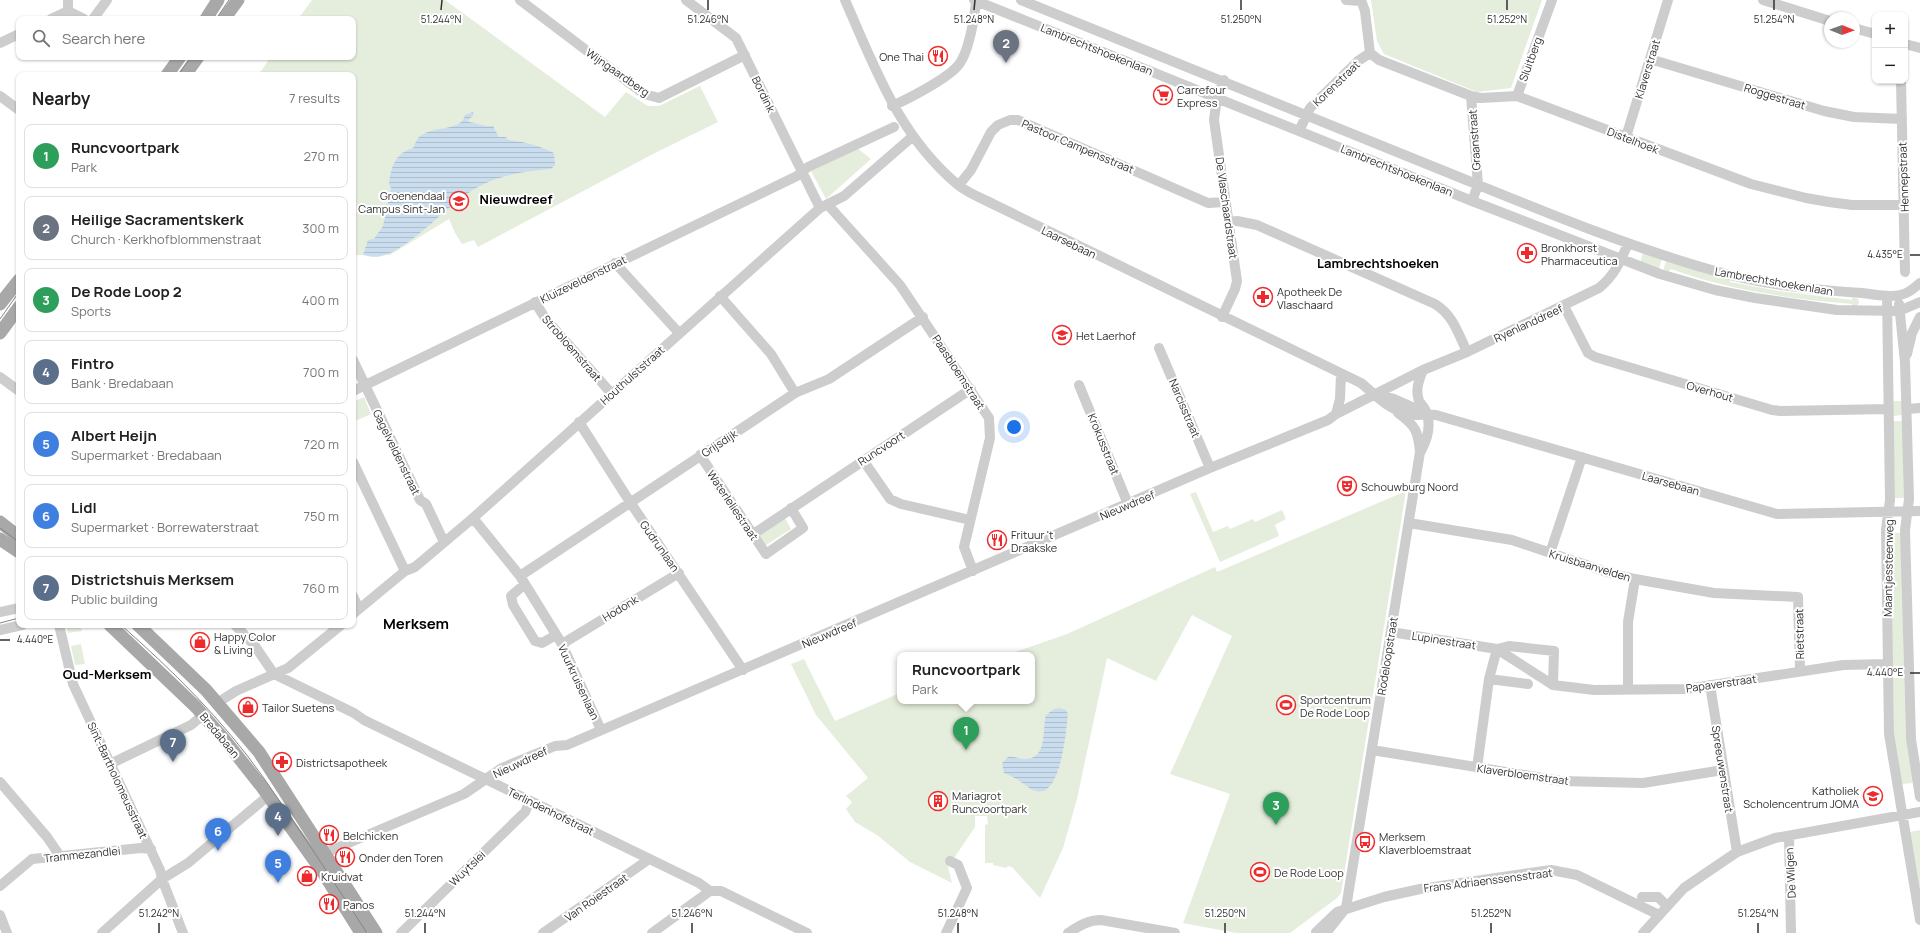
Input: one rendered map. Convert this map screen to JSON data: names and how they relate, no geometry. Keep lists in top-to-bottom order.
{
  "streets": {
    "main road": ["Bredabaan"],
    "street": [
      "Lambrechtshoekenlaan",
      "Sluitberg",
      "Klaverstraat",
      "Wijngaardberg",
      "Korenstraat",
      "Bordink",
      "Roggestraat",
      "Graanstraat",
      "Distelhoek",
      "Pastoor Campensstraat",
      "Hennepstraat",
      "De Vlaschaardstraat",
      "Laarsebaan",
      "Kluizeveldenstraat",
      "Ryenlanddreef",
      "Strobloemstraat",
      "Paasbloemstraat",
      "Houthulststraat",
      "Overhout",
      "Narcisstraat",
      "Grijsdijk",
      "Krokusstraat",
      "Runcvoort",
      "Gagelveldenstraat",
      "Waterleliestraat",
      "Nieuwdreef",
      "Gudrunlaan",
      "Kruisbaanvelden",
      "Maantjessteenweg",
      "Hodonk",
      "Rietstraat",
      "Lupinestraat",
      "Rodeloopstraat",
      "Vuurkruisenlaan",
      "Papaverstraat",
      "Spreeuwenstraat",
      "Klaverbloemstraat",
      "Sint-Bartholomeusstraat",
      "Terlindenhofstraat",
      "Trammezandlei",
      "Wuytslei",
      "De Wilgen",
      "Frans Adriaenssensstraat",
      "Van Roiestraat"
    ]
  },
  "crossings": [
    ["Lambrechtshoekenlaan", "Korenstraat"],
    ["Lambrechtshoekenlaan", "Graanstraat"],
    ["Lambrechtshoekenlaan", "De Vlaschaardstraat"],
    ["Lambrechtshoekenlaan", "Ryenlanddreef"],
    ["Lambrechtshoekenlaan", "Maantjessteenweg"],
    ["Sluitberg", "Distelhoek"],
    ["Klaverstraat", "Roggestraat"],
    ["Klaverstraat", "Distelhoek"],
    ["Wijngaardberg", "Bordink"],
    ["Korenstraat", "Distelhoek"],
    ["Bordink", "Kluizeveldenstraat"],
    ["Bordink", "Paasbloemstraat"],
    ["Bordink", "Houthulststraat"],
    ["Roggestraat", "Hennepstraat"],
    ["Graanstraat", "Distelhoek"],
    ["Distelhoek", "Hennepstraat"],
    ["Pastoor Campensstraat", "De Vlaschaardstraat"],
    ["Pastoor Campensstraat", "Laarsebaan"],
    ["De Vlaschaardstraat", "Laarsebaan"],
    ["Laarsebaan", "Ryenlanddreef"],
    ["Laarsebaan", "Houthulststraat"],
    ["Laarsebaan", "Nieuwdreef"],
    ["Laarsebaan", "Maantjessteenweg"],
    ["Laarsebaan", "Rodeloopstraat"],
    ["Kluizeveldenstraat", "Strobloemstraat"],
    ["Kluizeveldenstraat", "Gagelveldenstraat"],
    ["Ryenlanddreef", "Overhout"],
    ["Ryenlanddreef", "Nieuwdreef"],
    ["Strobloemstraat", "Houthulststraat"],
    ["Paasbloemstraat", "Houthulststraat"],
    ["Paasbloemstraat", "Grijsdijk"],
    ["Paasbloemstraat", "Runcvoort"],
    ["Paasbloemstraat", "Nieuwdreef"],
    ["Houthulststraat", "Gagelveldenstraat"],
    ["Houthulststraat", "Gudrunlaan"],
    ["Houthulststraat", "Vuurkruisenlaan"],
    ["Overhout", "Maantjessteenweg"],
    ["Narcisstraat", "Nieuwdreef"],
    ["Grijsdijk", "Waterleliestraat"],
    ["Grijsdijk", "Gudrunlaan"],
    ["Grijsdijk", "Vuurkruisenlaan"],
    ["Krokusstraat", "Nieuwdreef"],
    ["Runcvoort", "Waterleliestraat"],
    ["Nieuwdreef", "Gudrunlaan"],
    ["Nieuwdreef", "Vuurkruisenlaan"],
    ["Nieuwdreef", "Bredabaan"],
    ["Nieuwdreef", "Terlindenhofstraat"],
    ["Gudrunlaan", "Hodonk"],
    ["Kruisbaanvelden", "Rietstraat"],
    ["Kruisbaanvelden", "Rodeloopstraat"],
    ["Maantjessteenweg", "Papaverstraat"],
    ["Hodonk", "Vuurkruisenlaan"],
    ["Rietstraat", "Papaverstraat"],
    ["Lupinestraat", "Rodeloopstraat"],
    ["Rodeloopstraat", "Klaverbloemstraat"],
    ["Rodeloopstraat", "Frans Adriaenssensstraat"],
    ["Papaverstraat", "Spreeuwenstraat"],
    ["Spreeuwenstraat", "Klaverbloemstraat"],
    ["Sint-Bartholomeusstraat", "Trammezandlei"],
    ["Terlindenhofstraat", "Wuytslei"],
    ["Terlindenhofstraat", "Van Roiestraat"]
  ],
  "districts": [
    "Nieuwdreef",
    "Lambrechtshoeken",
    "Merksem",
    "Oud-Merksem"
  ],
  "places": {
    "restaurant": [
      "One Thai",
      "Frituur 't Draakske",
      "Belchicken",
      "Onder den Toren",
      "Panos"
    ],
    "supermarket": ["Carrefour Express"],
    "school or university": ["Groenendaal Campus Sint-Jan", "Het Laerhof", "Katholiek Scholencentrum JOMA"],
    "pharmacy": ["Bronkhorst Pharmaceutica", "Apotheek De Vlaschaard", "Districtsapotheek"],
    "theatre": ["Schouwburg Noord"],
    "shop": ["Happy Color & Living", "Tailor Suetens", "Kruidvat"],
    "sports": ["Sportcentrum De Rode Loop", "De Rode Loop"],
    "building": ["Mariagrot Runcvoortpark"],
    "bus stop": ["Merksem Klaverbloemstraat"]
  },
  "north": "right",
  "page": {
    "map_buttons": ["+", "−"],
    "search": "Search here",
    "pins": [
      "2",
      "1",
      "7",
      "3",
      "4",
      "6",
      "5"
    ],
    "heading": ["Nearby", "7 results"],
    "list": [
      {
        "mark": "1",
        "name": "Runcvoortpark",
        "note": "Park",
        "value": "270 m"
      },
      {
        "mark": "2",
        "name": "Heilige Sacramentskerk",
        "note": "Church · Kerkhofblommenstraat",
        "value": "300 m"
      },
      {
        "mark": "3",
        "name": "De Rode Loop 2",
        "note": "Sports",
        "value": "400 m"
      },
      {
        "mark": "4",
        "name": "Fintro",
        "note": "Bank · Bredabaan",
        "value": "700 m"
      },
      {
        "mark": "5",
        "name": "Albert Heijn",
        "note": "Supermarket · Bredabaan",
        "value": "720 m"
      },
      {
        "mark": "6",
        "name": "Lidl",
        "note": "Supermarket · Borrewaterstraat",
        "value": "750 m"
      },
      {
        "mark": "7",
        "name": "Districtshuis Merksem",
        "note": "Public building",
        "value": "760 m"
      }
    ],
    "popup": ["Runcvoortpark", "Park"]
  },
  "coordinates": [
    "51.244°N",
    "51.246°N",
    "51.248°N",
    "51.250°N",
    "51.252°N",
    "51.254°N",
    "4.435°E",
    "4.440°E",
    "51.242°N"
  ]
}
